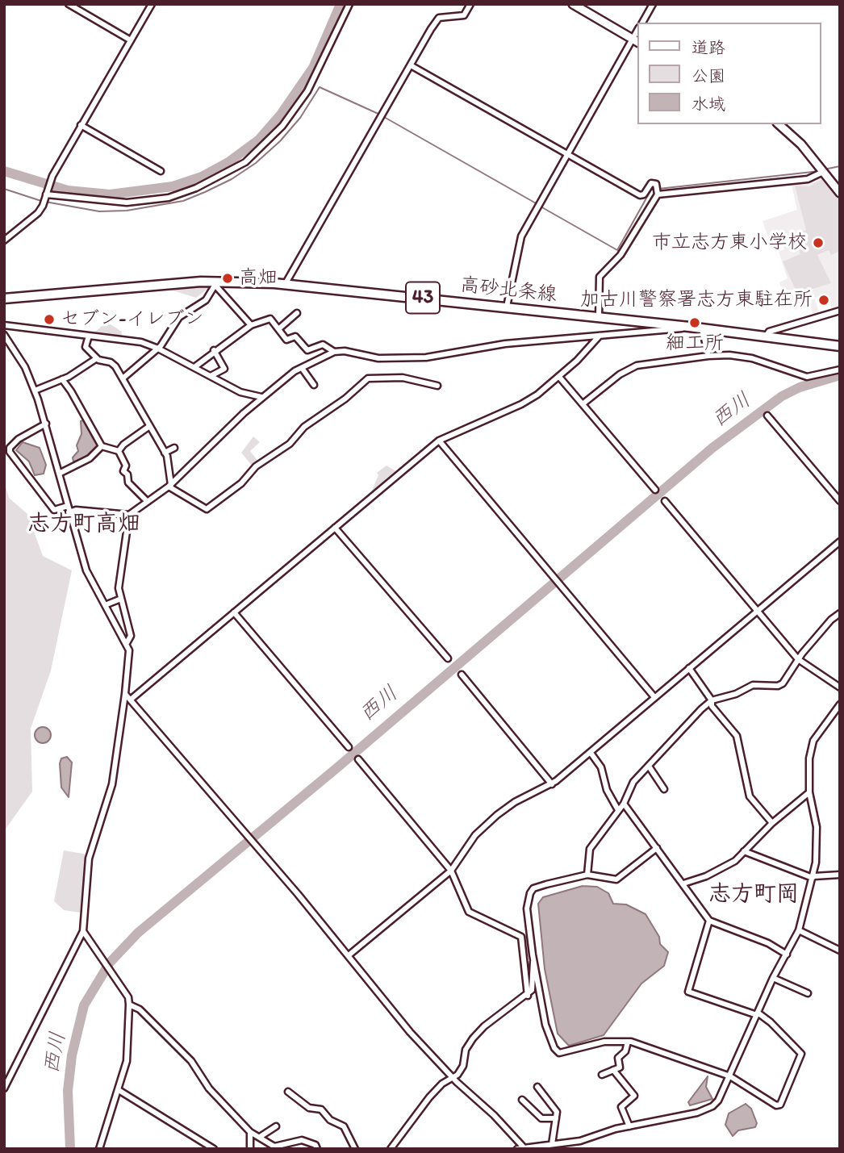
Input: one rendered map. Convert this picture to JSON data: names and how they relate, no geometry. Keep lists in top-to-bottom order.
{
  "streets": {
    "main road": ["高砂北条線", "43"]
  },
  "districts": ["志方町高畑", "志方町岡"],
  "water": ["西川"],
  "places": [
    "市立志方東小学校",
    "高畑",
    "加古川警察署志方東駐在所",
    "セブン-イレブン",
    "細工所"
  ],
  "legend": ["道路", "公園", "水域"]
}
